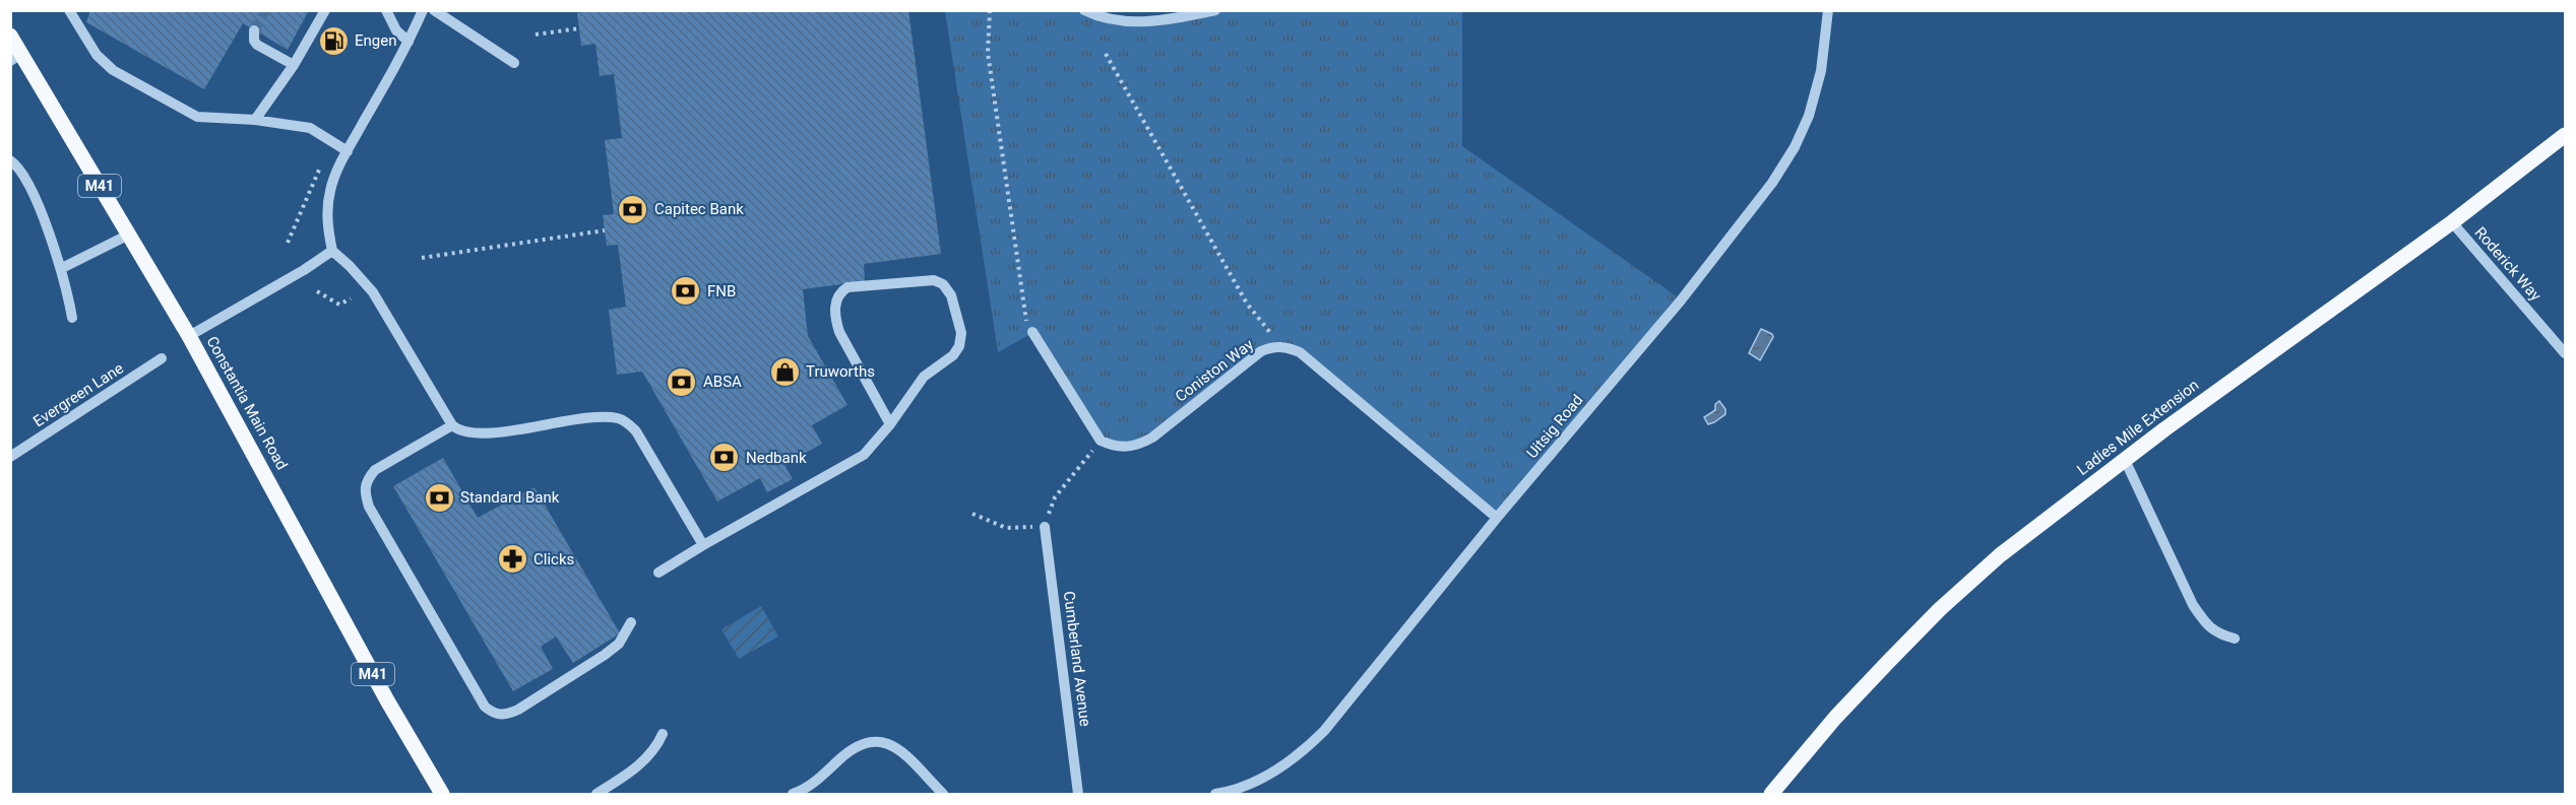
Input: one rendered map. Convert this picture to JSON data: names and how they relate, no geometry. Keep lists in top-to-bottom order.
{
  "streets": {
    "main road": ["M41", "Constantia Main Road", "Ladies Mile Extension"],
    "street": [
      "Roderick Way",
      "Coniston Way",
      "Evergreen Lane",
      "Uitsig Road",
      "Cumberland Avenue"
    ]
  },
  "crossings": [
    ["Roderick Way", "Ladies Mile Extension"]
  ],
  "places": {
    "fuel station": ["Engen"],
    "bank": [
      "Capitec Bank",
      "FNB",
      "ABSA",
      "Nedbank",
      "Standard Bank"
    ],
    "shop": ["Truworths"],
    "pharmacy": ["Clicks"]
  }
}
